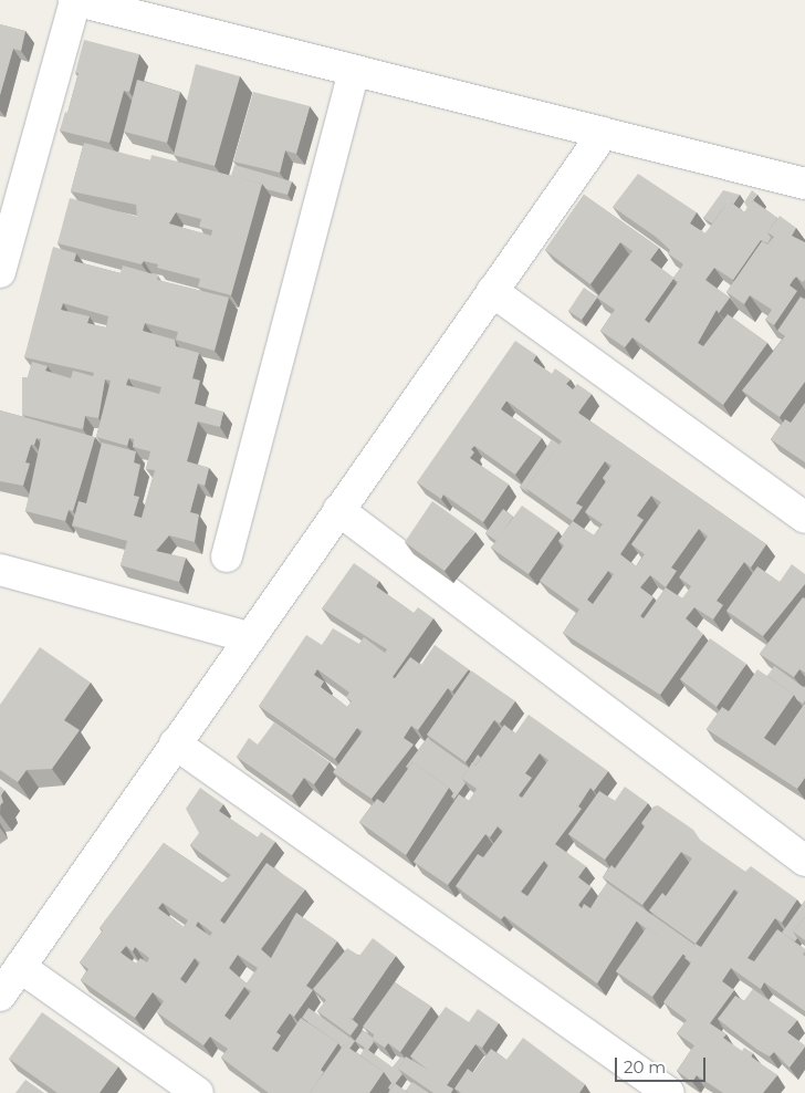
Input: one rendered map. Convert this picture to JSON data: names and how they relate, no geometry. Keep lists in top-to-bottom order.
{
  "scale_bar": "20 m"
}
